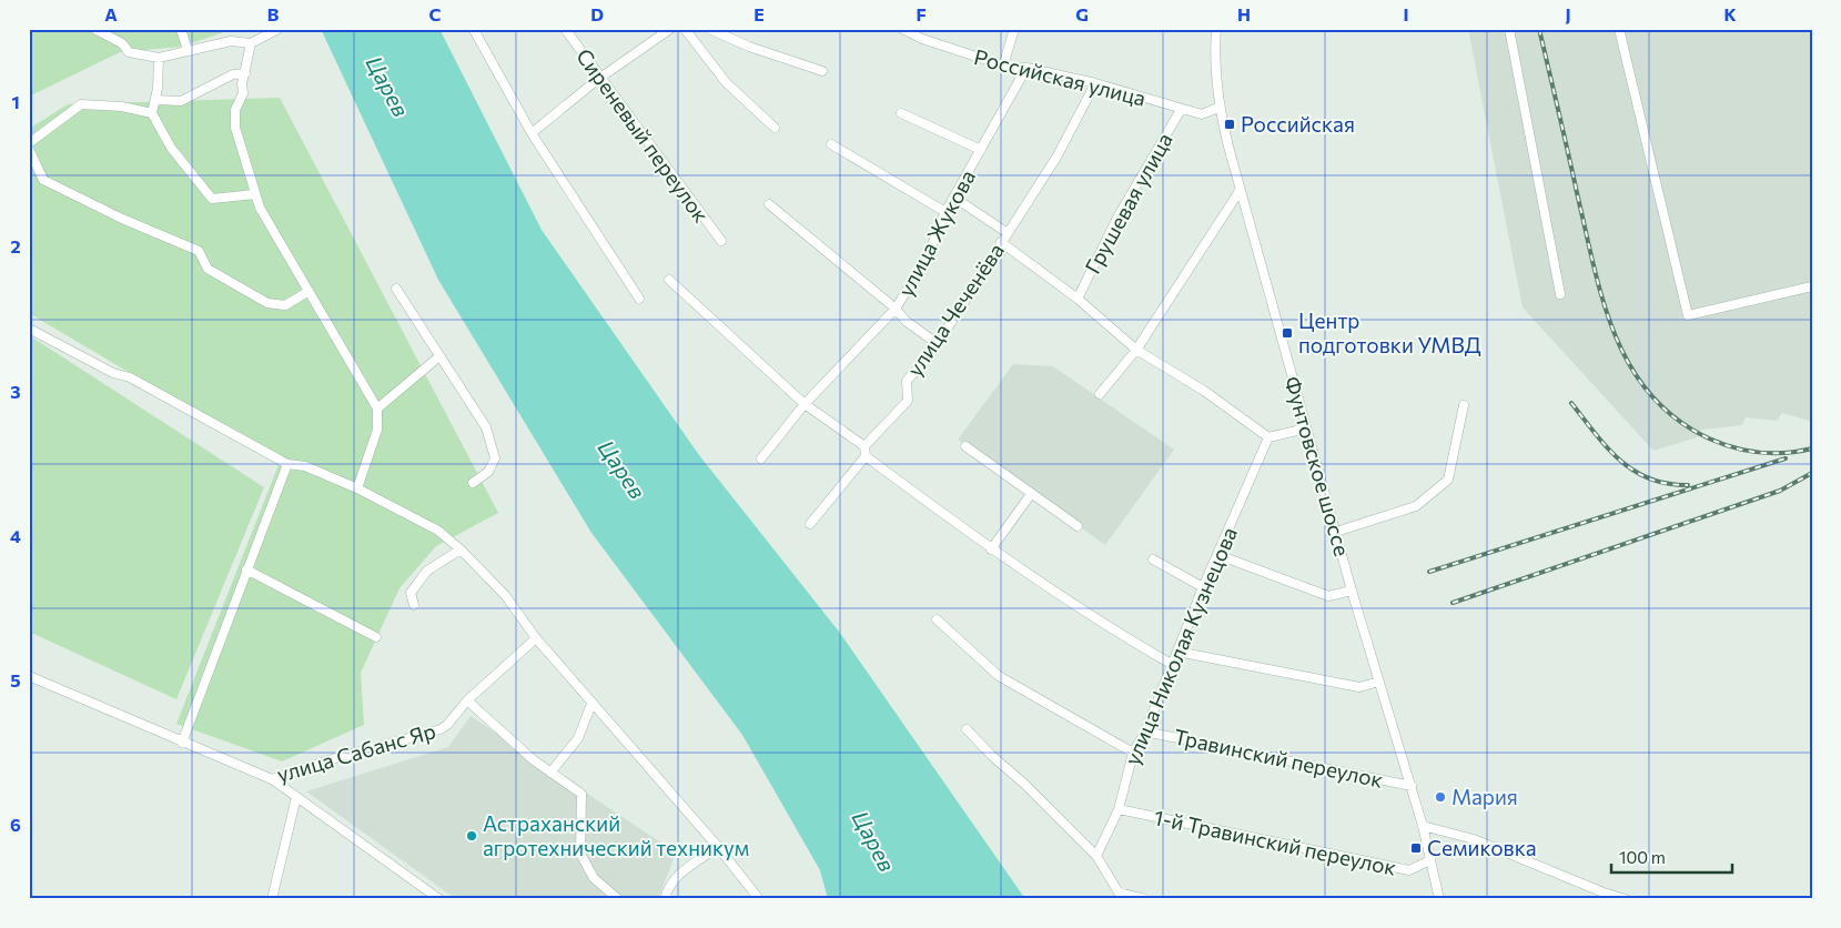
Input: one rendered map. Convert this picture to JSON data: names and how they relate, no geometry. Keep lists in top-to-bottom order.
{
  "streets": {
    "street": [
      "Российская улица",
      "Сиреневый переулок",
      "Грушевая улица",
      "улица Жукова",
      "улица Чеченёва",
      "Фунтовское шоссе",
      "улица Николая Кузнецова",
      "улица Сабанс Яр",
      "Травинский переулок",
      "1-й Травинский переулок"
    ]
  },
  "crossings": [
    ["Российская улица", "Грушевая улица"],
    ["Российская улица", "улица Жукова"],
    ["Российская улица", "улица Чеченёва"],
    ["Российская улица", "Фунтовское шоссе"],
    ["Фунтовское шоссе", "Травинский переулок"],
    ["Фунтовское шоссе", "1-й Травинский переулок"],
    ["улица Николая Кузнецова", "Травинский переулок"],
    ["улица Николая Кузнецова", "1-й Травинский переулок"]
  ],
  "water": ["Царев"],
  "places": {
    "transit": ["Российская", "Центр подготовки УМВД", "Семиковка"],
    "other": ["Мария", "Астраханский агротехнический техникум"]
  },
  "scale_bar": "100 m",
  "grid": {
    "columns": [
      "A",
      "B",
      "C",
      "D",
      "E",
      "F",
      "G",
      "H",
      "I",
      "J",
      "K"
    ],
    "rows": [
      "1",
      "2",
      "3",
      "4",
      "5",
      "6"
    ]
  }
}
